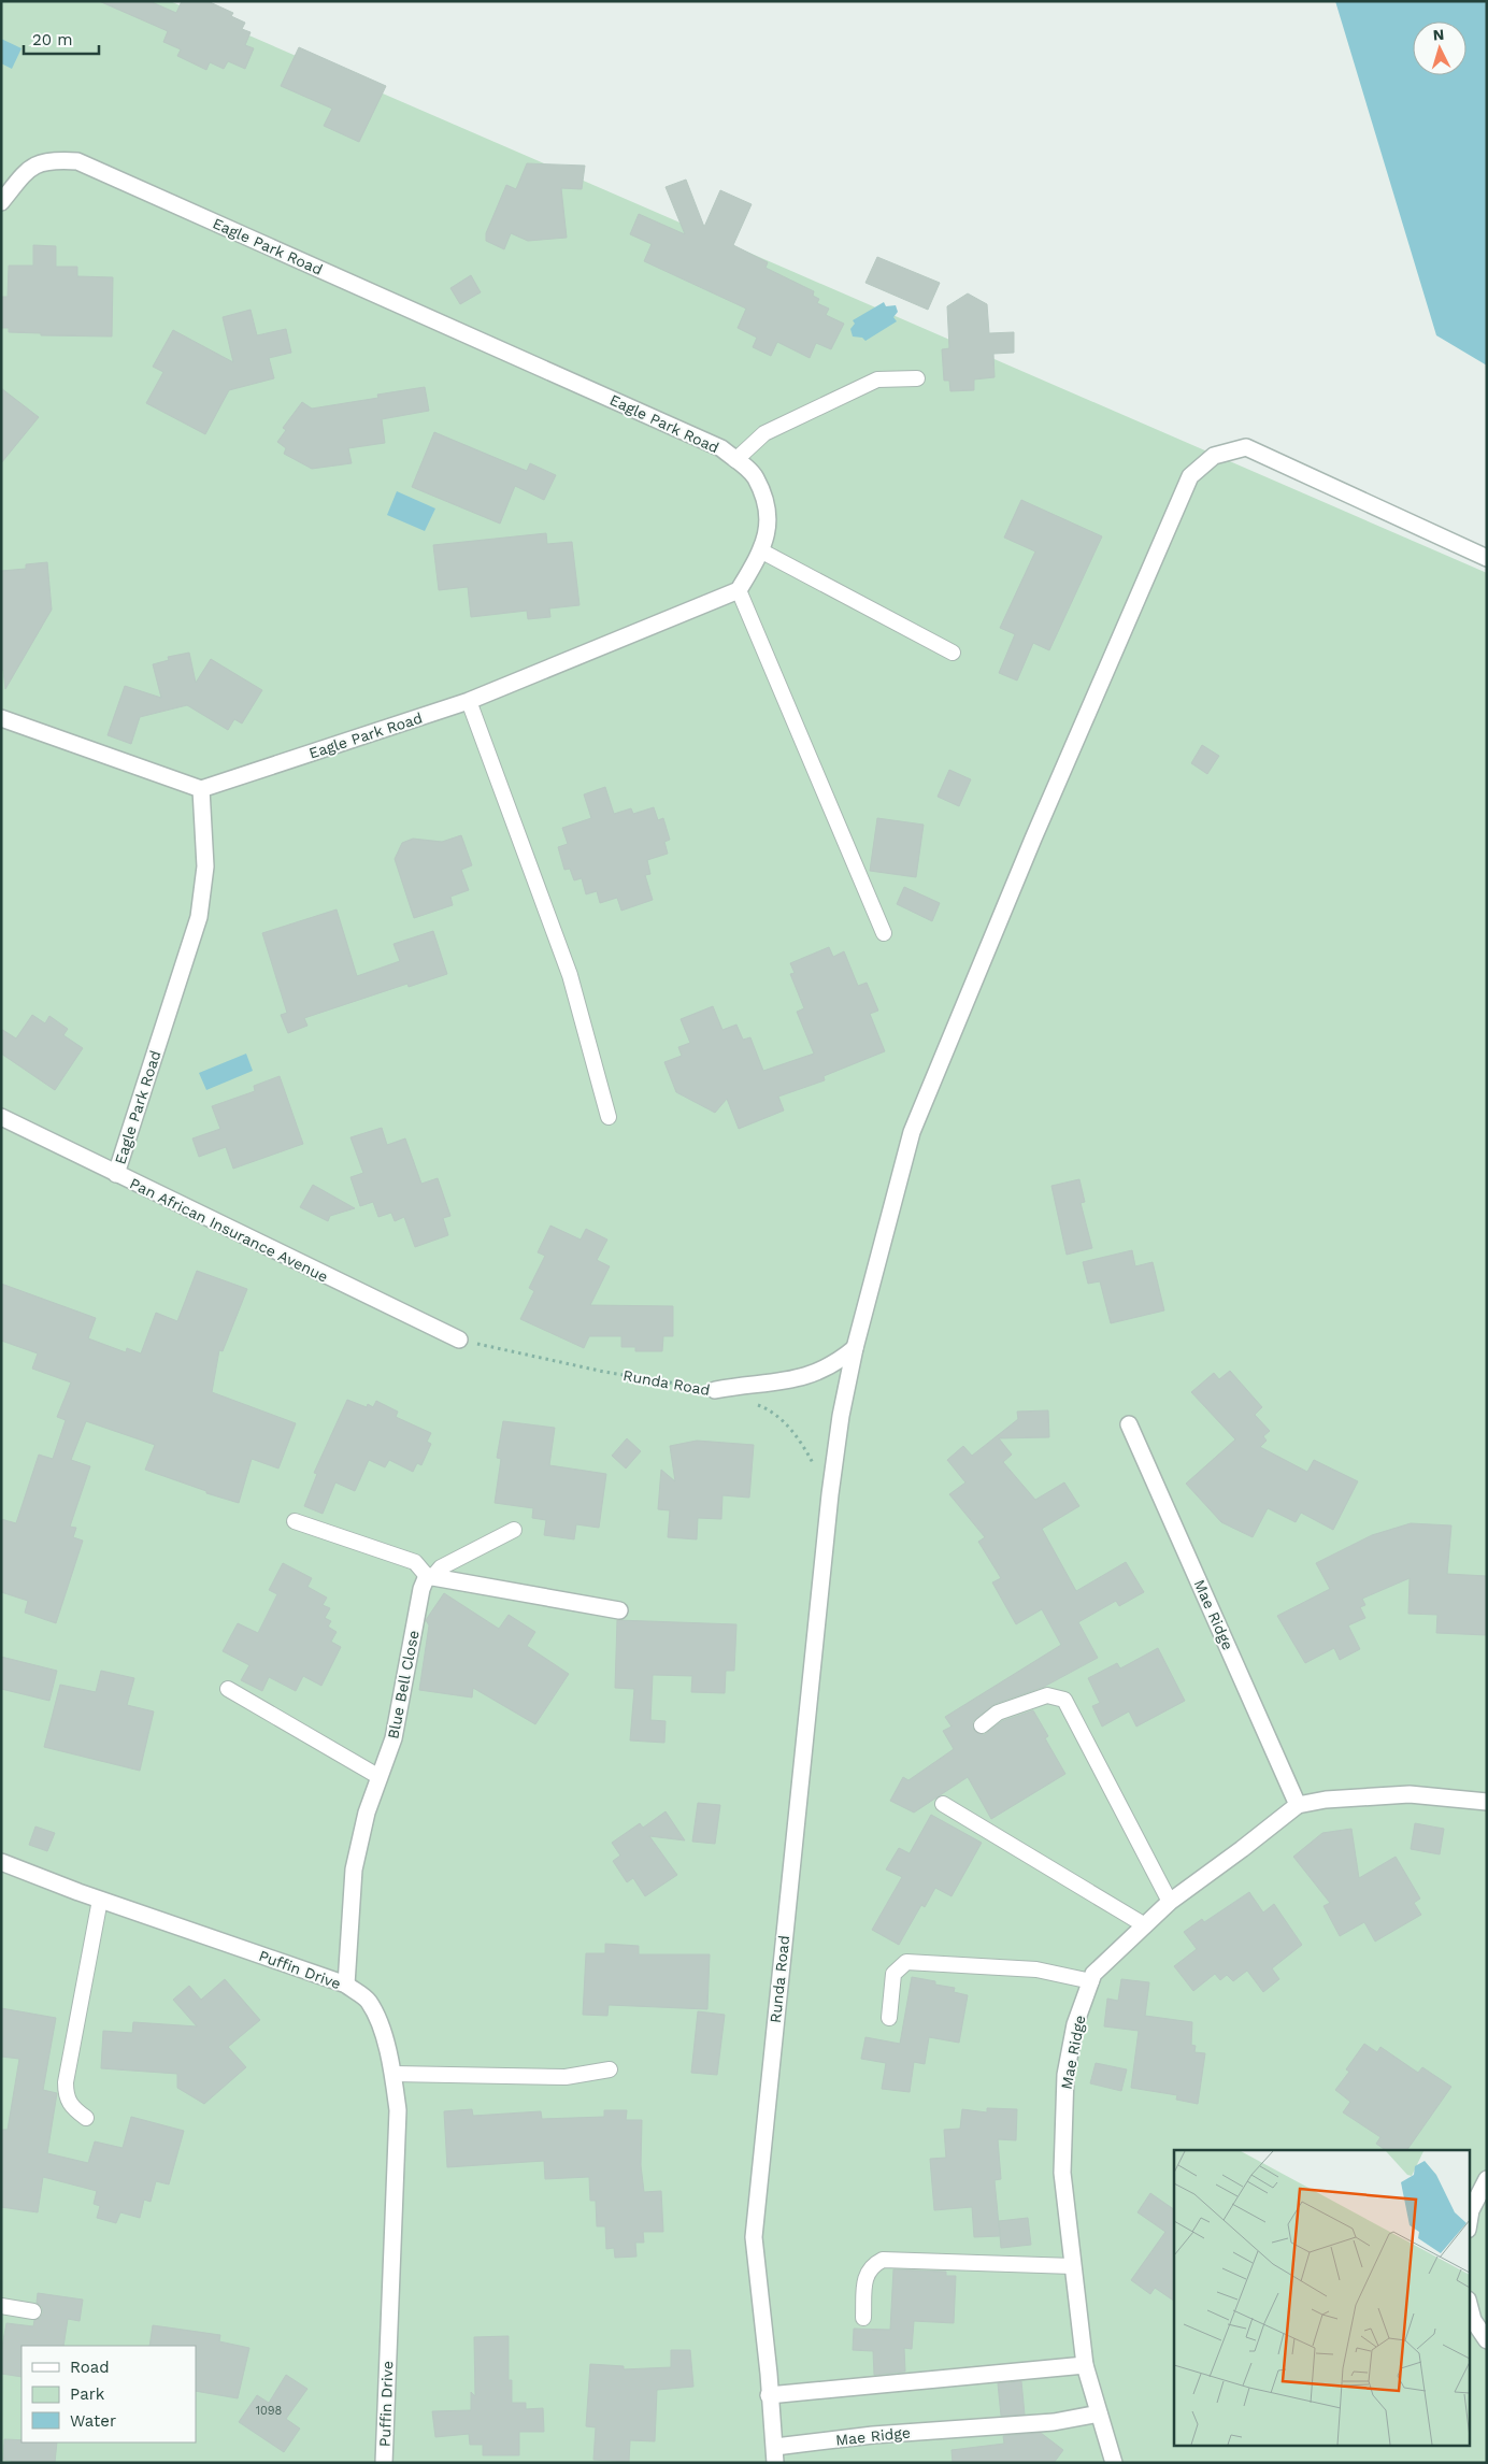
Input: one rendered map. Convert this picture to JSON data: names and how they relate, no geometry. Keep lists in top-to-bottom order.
{
  "streets": {
    "street": [
      "Eagle Park Road",
      "Pan African Insurance Avenue",
      "Runda Road",
      "Mae Ridge",
      "Blue Bell Close",
      "Puffin Drive"
    ]
  },
  "crossings": [
    ["Eagle Park Road", "Pan African Insurance Avenue"],
    ["Pan African Insurance Avenue", "Runda Road"],
    ["Runda Road", "Mae Ridge"],
    ["Blue Bell Close", "Puffin Drive"]
  ],
  "house_numbers": ["1098"],
  "legend": ["Road", "Park", "Water"],
  "scale_bar": "20 m",
  "north": "top"
}
